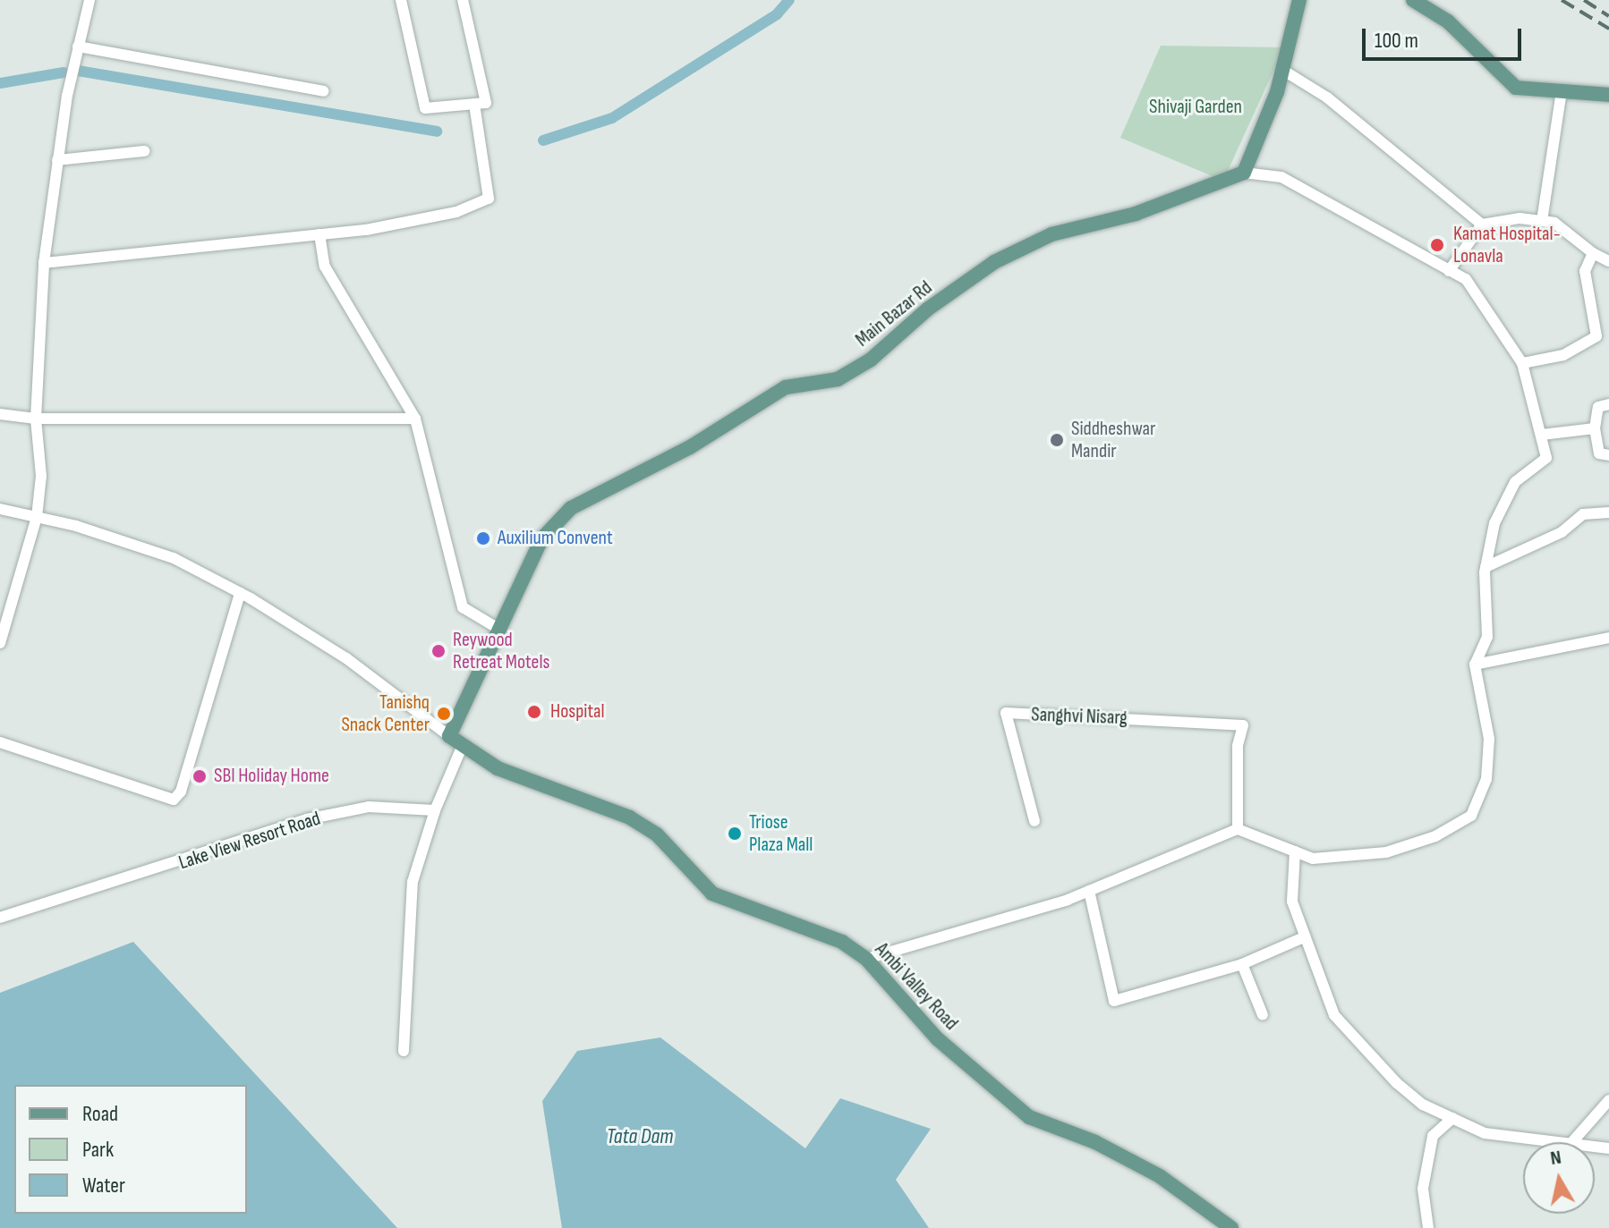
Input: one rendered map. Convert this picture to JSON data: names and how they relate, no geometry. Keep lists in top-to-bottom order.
{
  "streets": {
    "main road": ["Main Bazar Rd", "Ambi Valley Road"],
    "street": ["Sanghvi Nisarg", "Lake View Resort Road"]
  },
  "crossings": [
    ["Main Bazar Rd", "Ambi Valley Road"]
  ],
  "water": ["Tata Dam"],
  "parks": ["Shivaji Garden"],
  "places": [
    "Kamat Hospital- Lonavla",
    "Siddheshwar Mandir",
    "Auxilium Convent",
    "Reywood Retreat Motels",
    "Hospital",
    "Tanishq Snack Center",
    "SBI Holiday Home",
    "Triose Plaza Mall"
  ],
  "legend": ["Road", "Park", "Water"],
  "scale_bar": "100 m",
  "north": "top"
}
